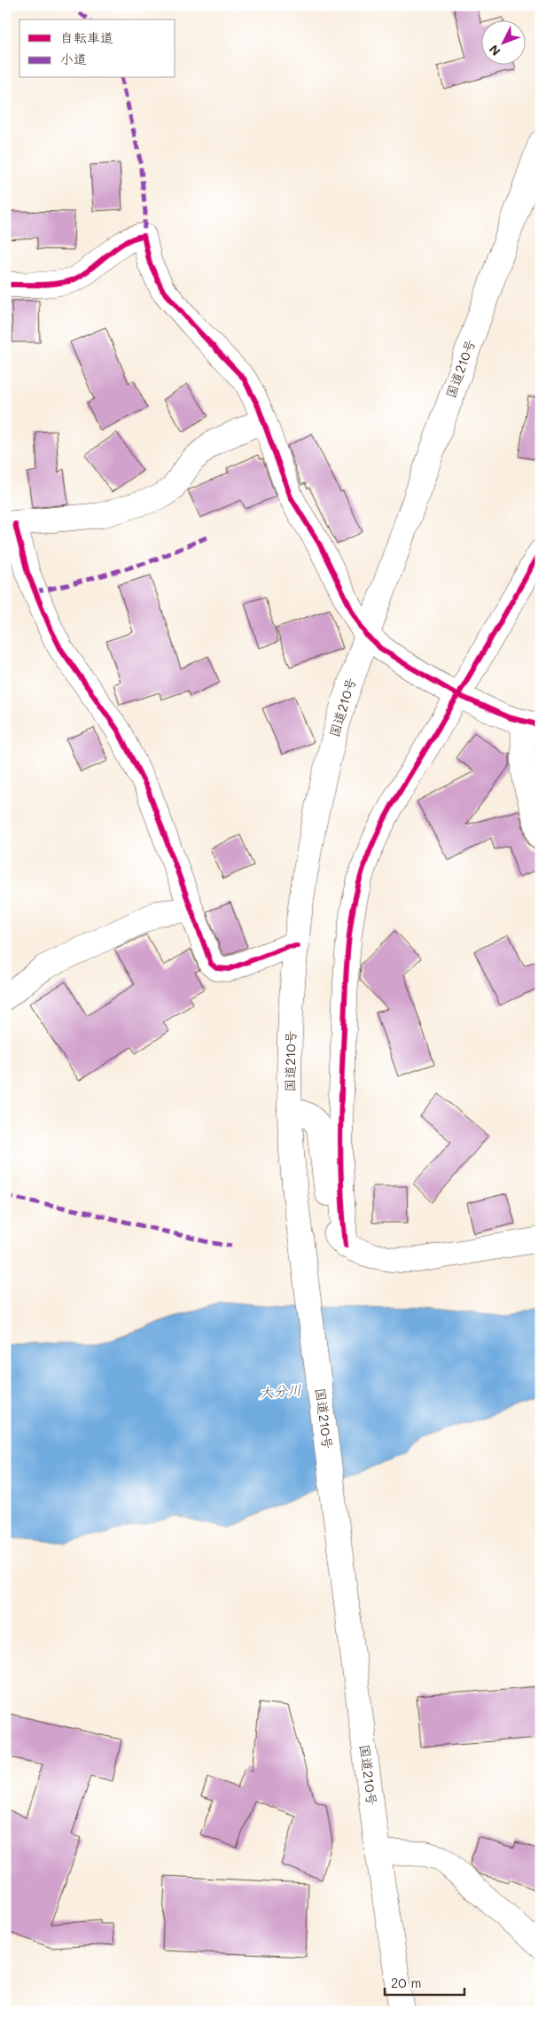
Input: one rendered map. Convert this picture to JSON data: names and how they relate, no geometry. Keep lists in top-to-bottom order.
{
  "streets": {
    "main road": ["国道210号"]
  },
  "water": ["大分川"],
  "legend": ["自転車道", "小道"],
  "scale_bar": "20 m",
  "north": "bottom left"
}
